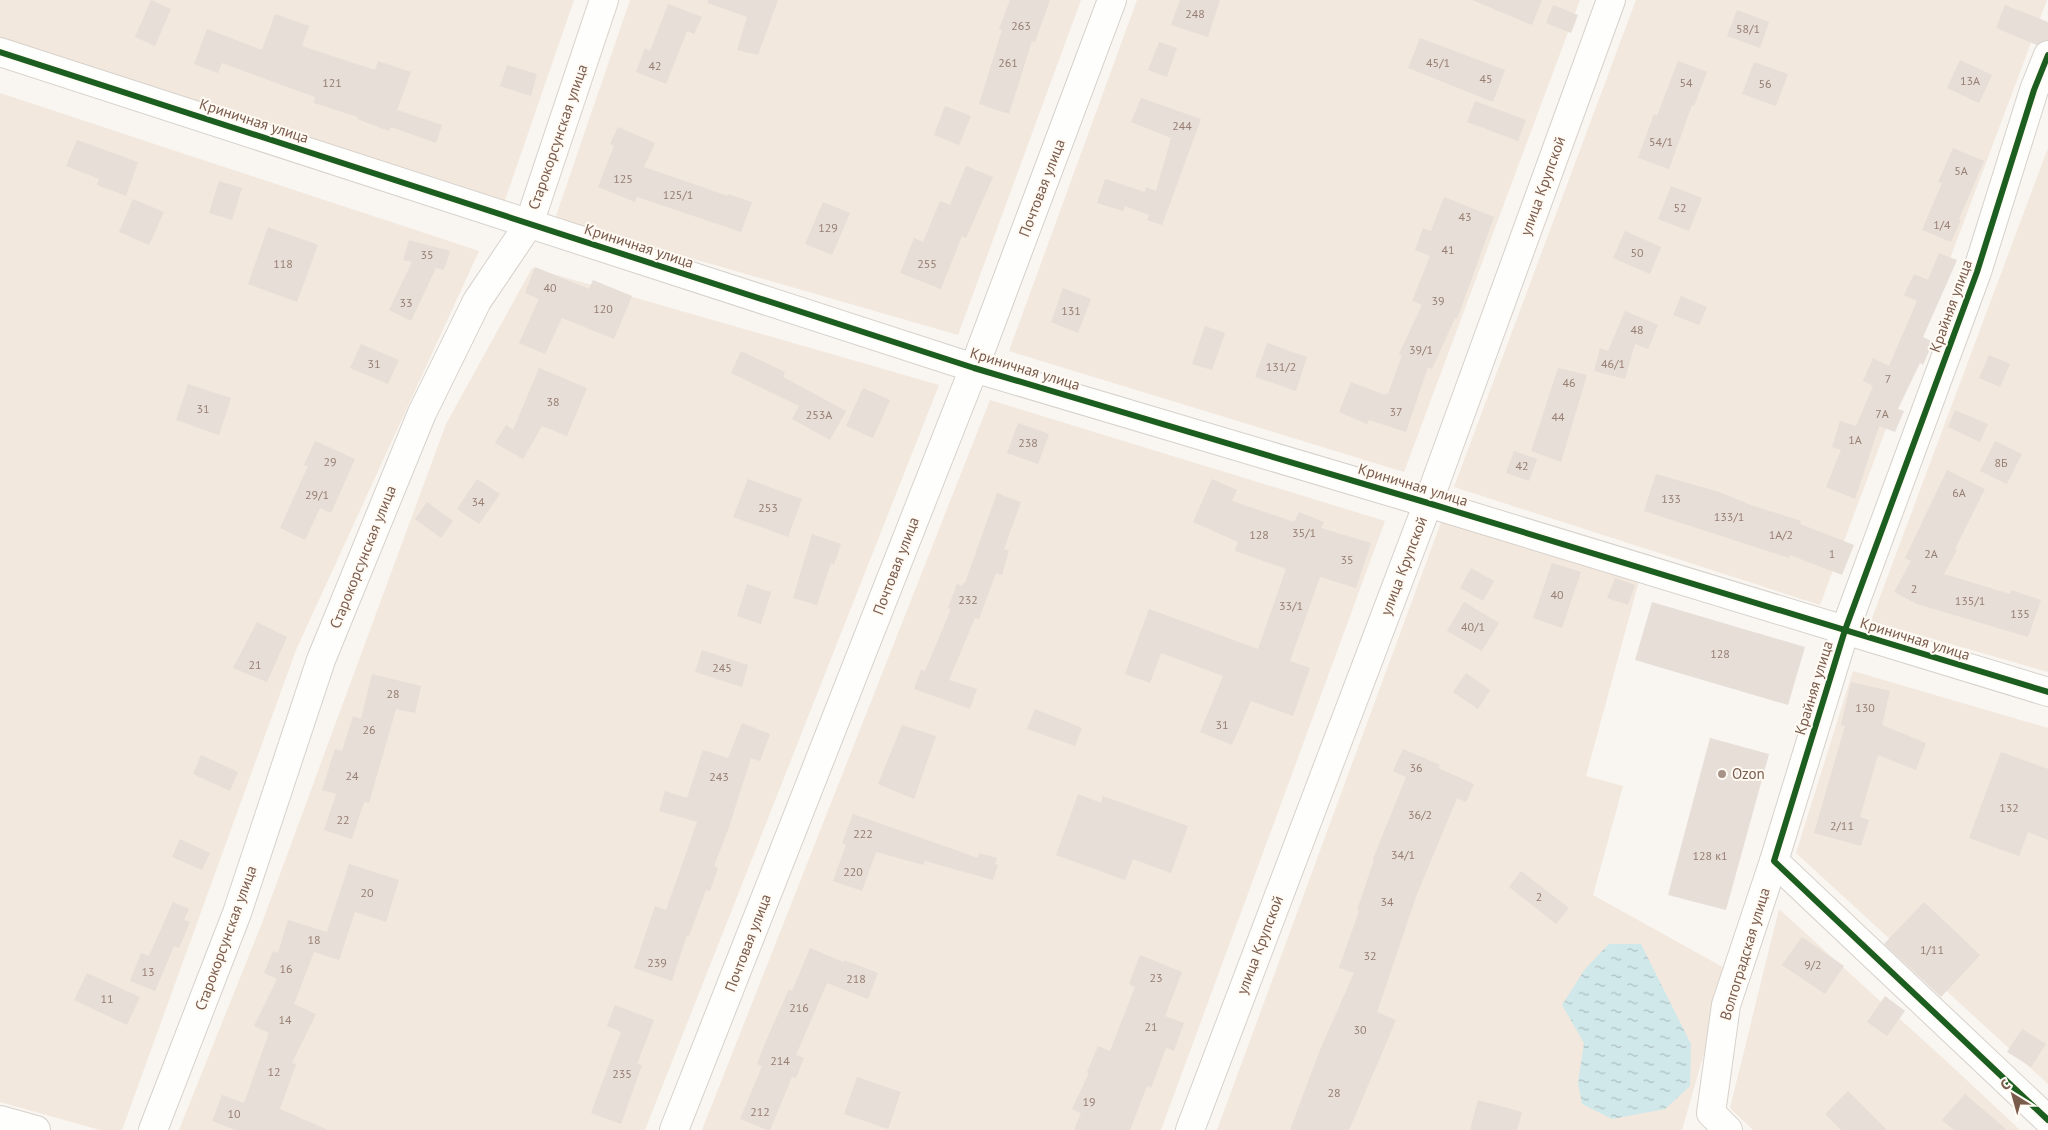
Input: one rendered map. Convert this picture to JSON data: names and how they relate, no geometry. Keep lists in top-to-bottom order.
{
  "streets": {
    "street": [
      "Криничная улица",
      "Старокорсунская улица",
      "улица Крупской",
      "Почтовая улица",
      "Крайняя улица",
      "Волгоградская улица"
    ]
  },
  "crossings": [
    ["Криничная улица", "Старокорсунская улица"],
    ["Криничная улица", "улица Крупской"],
    ["Криничная улица", "Почтовая улица"],
    ["Криничная улица", "Крайняя улица"],
    ["Крайняя улица", "Волгоградская улица"]
  ],
  "places": ["Ozon"],
  "house_numbers": [
    "248",
    "263",
    "58/1",
    "261",
    "45/1",
    "42",
    "45",
    "13А",
    "121",
    "54",
    "56",
    "244",
    "54/1",
    "5А",
    "125",
    "125/1",
    "52",
    "43",
    "1/4",
    "129",
    "41",
    "50",
    "35",
    "118",
    "255",
    "40",
    "39",
    "33",
    "120",
    "131",
    "48",
    "39/1",
    "31",
    "46/1",
    "131/2",
    "7",
    "46",
    "38",
    "31",
    "37",
    "7А",
    "253А",
    "44",
    "1А",
    "238",
    "29",
    "8Б",
    "42",
    "6А",
    "29/1",
    "133",
    "34",
    "253",
    "133/1",
    "35/1",
    "128",
    "1А/2",
    "1",
    "2А",
    "35",
    "2",
    "40",
    "232",
    "135/1",
    "33/1",
    "135",
    "40/1",
    "128",
    "21",
    "245",
    "28",
    "130",
    "31",
    "26",
    "36",
    "24",
    "243",
    "132",
    "36/2",
    "22",
    "2/11",
    "222",
    "34/1",
    "128 к1",
    "220",
    "20",
    "2",
    "34",
    "18",
    "1/11",
    "32",
    "239",
    "9/2",
    "16",
    "13",
    "23",
    "218",
    "11",
    "216",
    "14",
    "21",
    "30",
    "214",
    "12",
    "235",
    "28",
    "19",
    "212",
    "10"
  ],
  "north": "top left"
}
